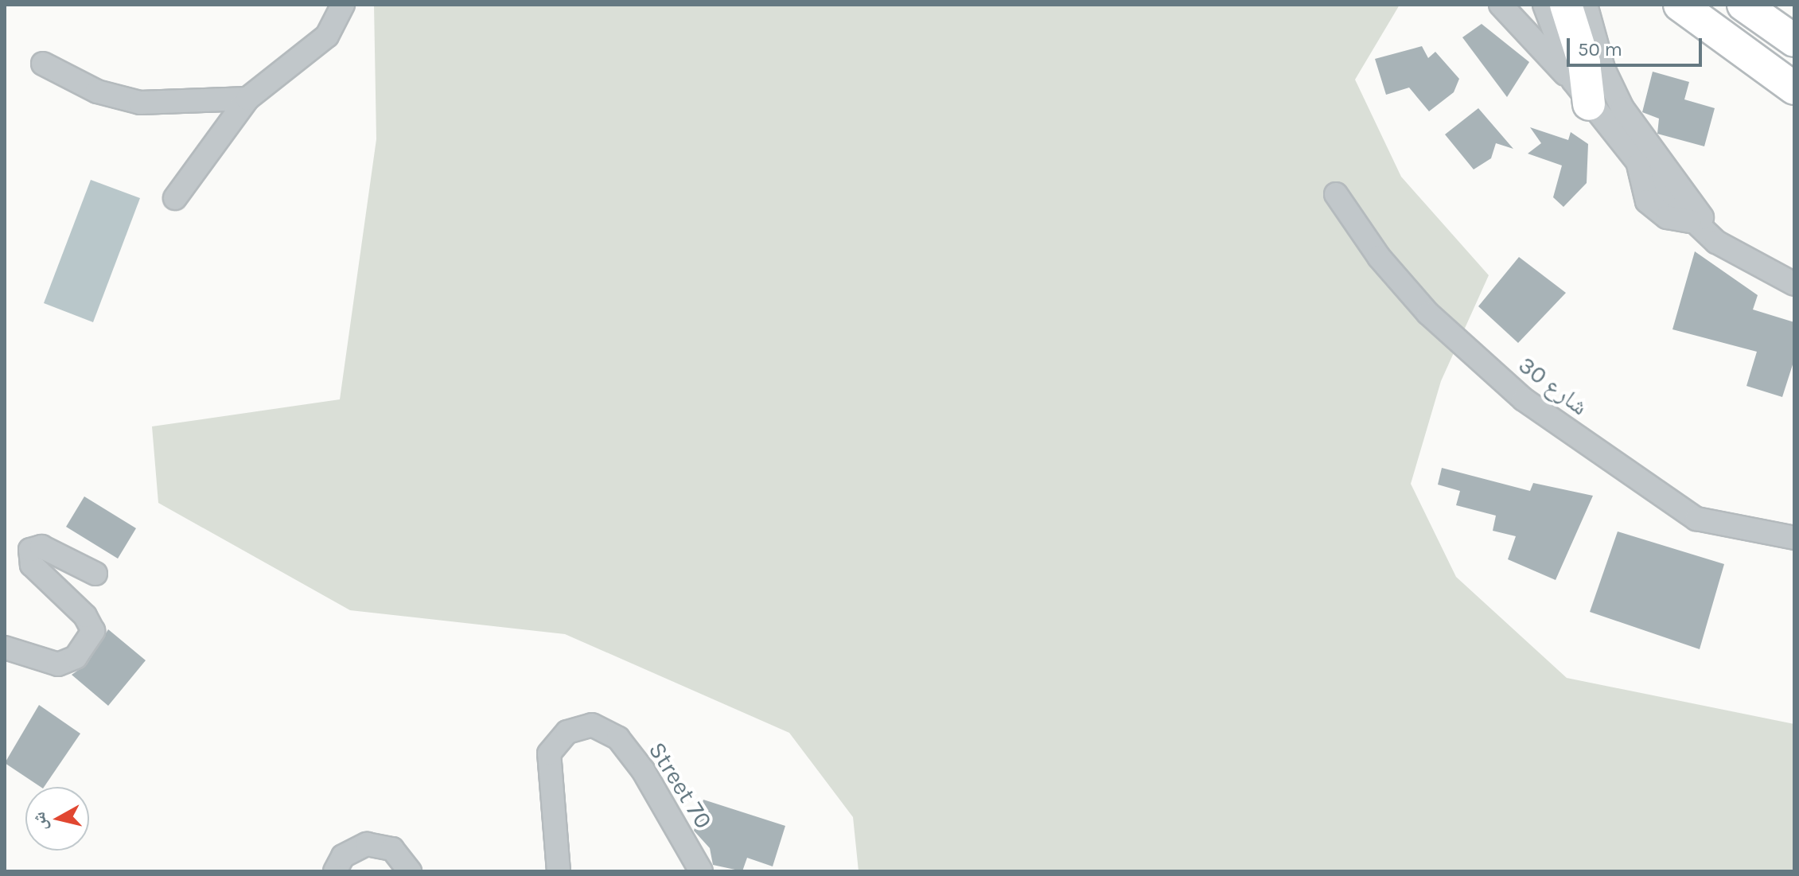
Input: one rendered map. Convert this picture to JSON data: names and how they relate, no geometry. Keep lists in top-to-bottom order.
{
  "streets": {
    "street": ["شارع 30", "Street 70"]
  },
  "scale_bar": "50 m",
  "north": "left"
}
